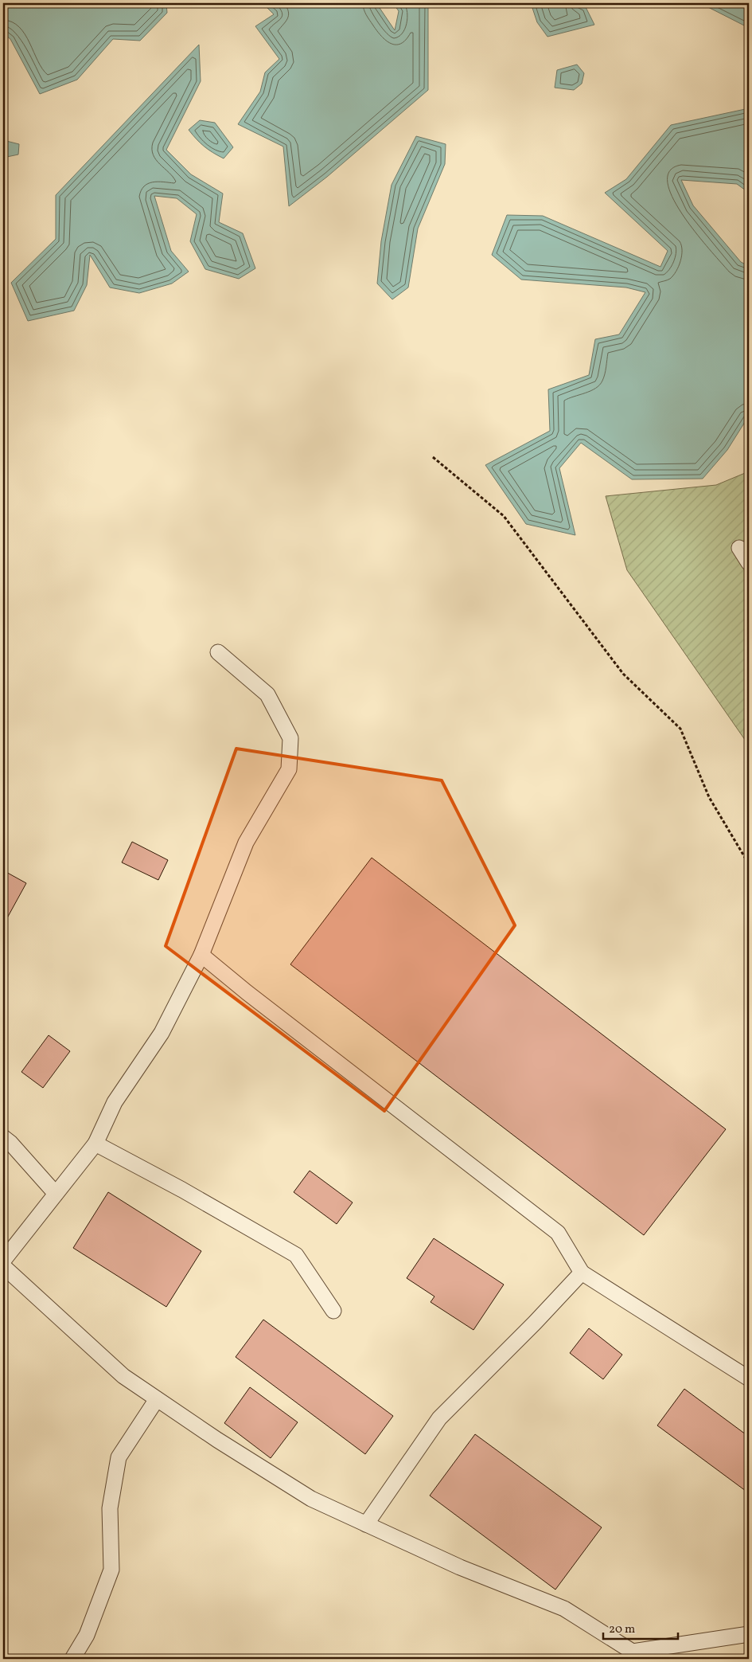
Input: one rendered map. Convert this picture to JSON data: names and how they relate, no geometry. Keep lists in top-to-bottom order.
{
  "scale_bar": "20 m"
}
